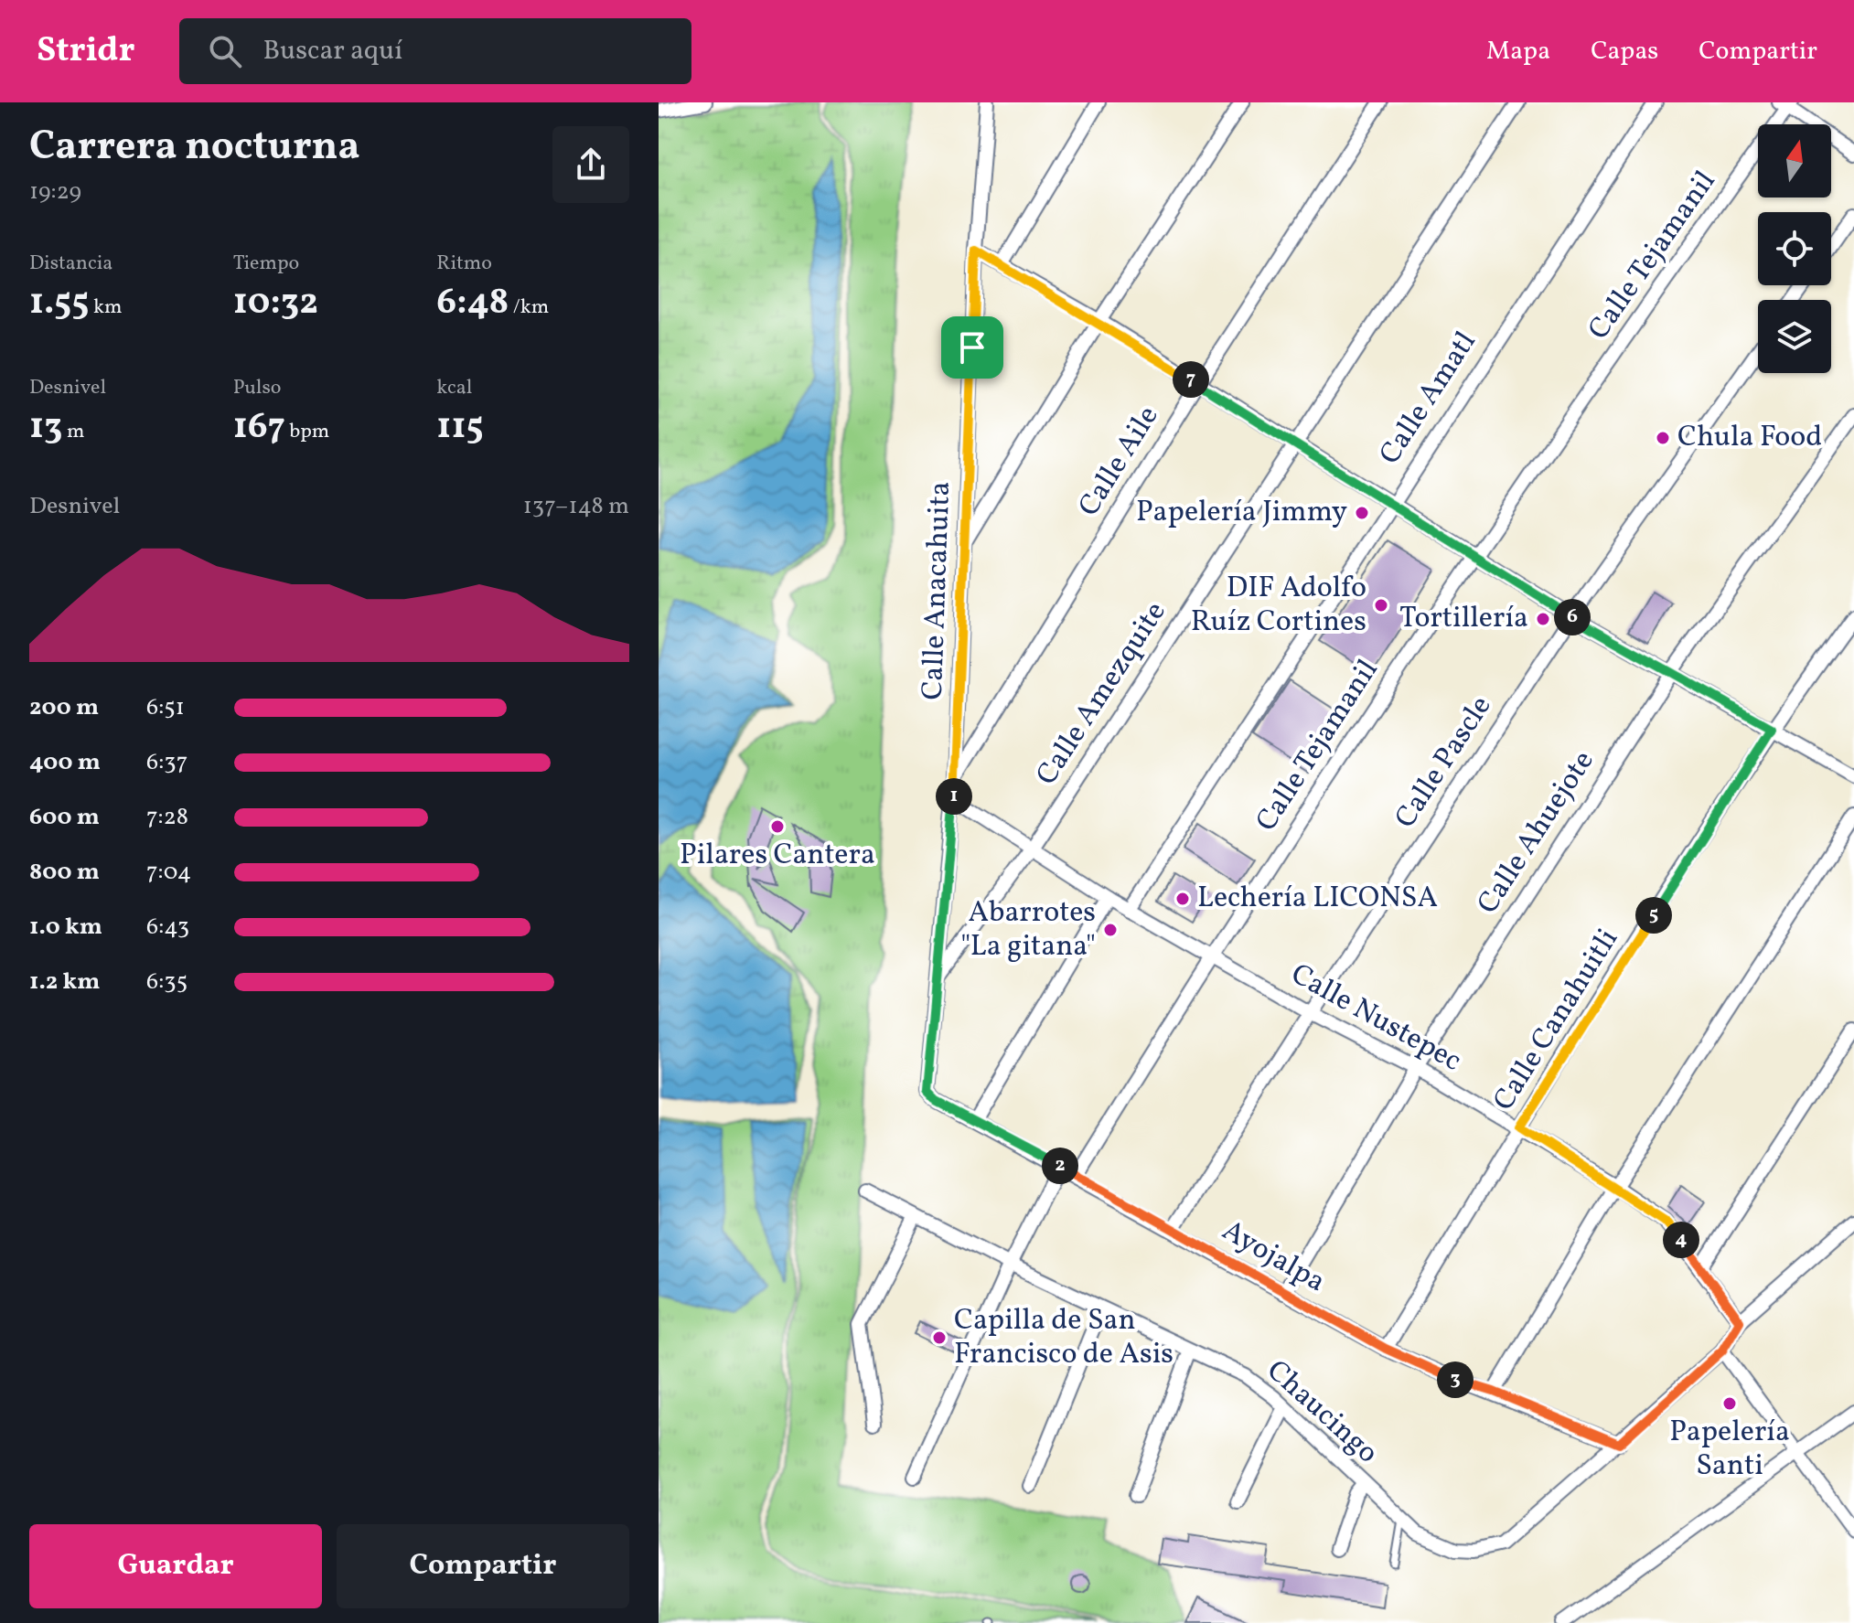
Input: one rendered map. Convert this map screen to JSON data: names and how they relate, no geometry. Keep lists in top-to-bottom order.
{
  "streets": {
    "street": [
      "Calle Tejamanil",
      "Calle Amatl",
      "Calle Aile",
      "Calle Anacahuita",
      "Calle Amezquite",
      "Calle Pascle",
      "Calle Ahuejote",
      "Calle Nustepec",
      "Calle Canahuitli",
      "Ayojalpa",
      "Chaucingo"
    ]
  },
  "crossings": [
    ["Calle Tejamanil", "Calle Nustepec"],
    ["Calle Tejamanil", "Ayojalpa"],
    ["Calle Amatl", "Calle Nustepec"],
    ["Calle Aile", "Calle Anacahuita"],
    ["Calle Anacahuita", "Calle Amezquite"],
    ["Calle Anacahuita", "Calle Nustepec"],
    ["Calle Anacahuita", "Ayojalpa"],
    ["Calle Amezquite", "Calle Nustepec"],
    ["Calle Pascle", "Calle Nustepec"],
    ["Calle Pascle", "Ayojalpa"],
    ["Calle Ahuejote", "Calle Nustepec"],
    ["Calle Ahuejote", "Ayojalpa"],
    ["Calle Nustepec", "Calle Canahuitli"],
    ["Calle Canahuitli", "Ayojalpa"],
    ["Ayojalpa", "Chaucingo"]
  ],
  "places": [
    "Chula Food",
    "Papelería Jimmy",
    "DIF Adolfo Ruíz Cortines",
    "Tortillería",
    "Pilares Cantera",
    "Lechería LICONSA",
    "Abarrotes \"La gitana\"",
    "Capilla de San Francisco de Asis",
    "Papelería Santi"
  ],
  "north": "top",
  "page": {
    "header": "Stridr",
    "search": "Buscar aquí",
    "nav": ["Mapa", "Capas", "Compartir"],
    "heading": ["Carrera nocturna", "19:29"],
    "stats": [
      ["Distancia", "1.55 km"],
      ["Tiempo", "10:32"],
      ["Ritmo", "6:48 /km"],
      ["Desnivel", "13 m"],
      ["Pulso", "167 bpm"],
      ["kcal", "115"]
    ],
    "pins": [
      "7",
      "6",
      "1",
      "5",
      "2",
      "4",
      "3"
    ],
    "chart": ["Desnivel", "137–148 m"],
    "list": [
      {
        "name": "200 m",
        "note": "6:51"
      },
      {
        "name": "400 m",
        "note": "6:37"
      },
      {
        "name": "600 m",
        "note": "7:28"
      },
      {
        "name": "800 m",
        "note": "7:04"
      },
      {
        "name": "1.0 km",
        "note": "6:43"
      },
      {
        "name": "1.2 km",
        "note": "6:35"
      }
    ],
    "buttons": ["Guardar", "Compartir"]
  }
}
